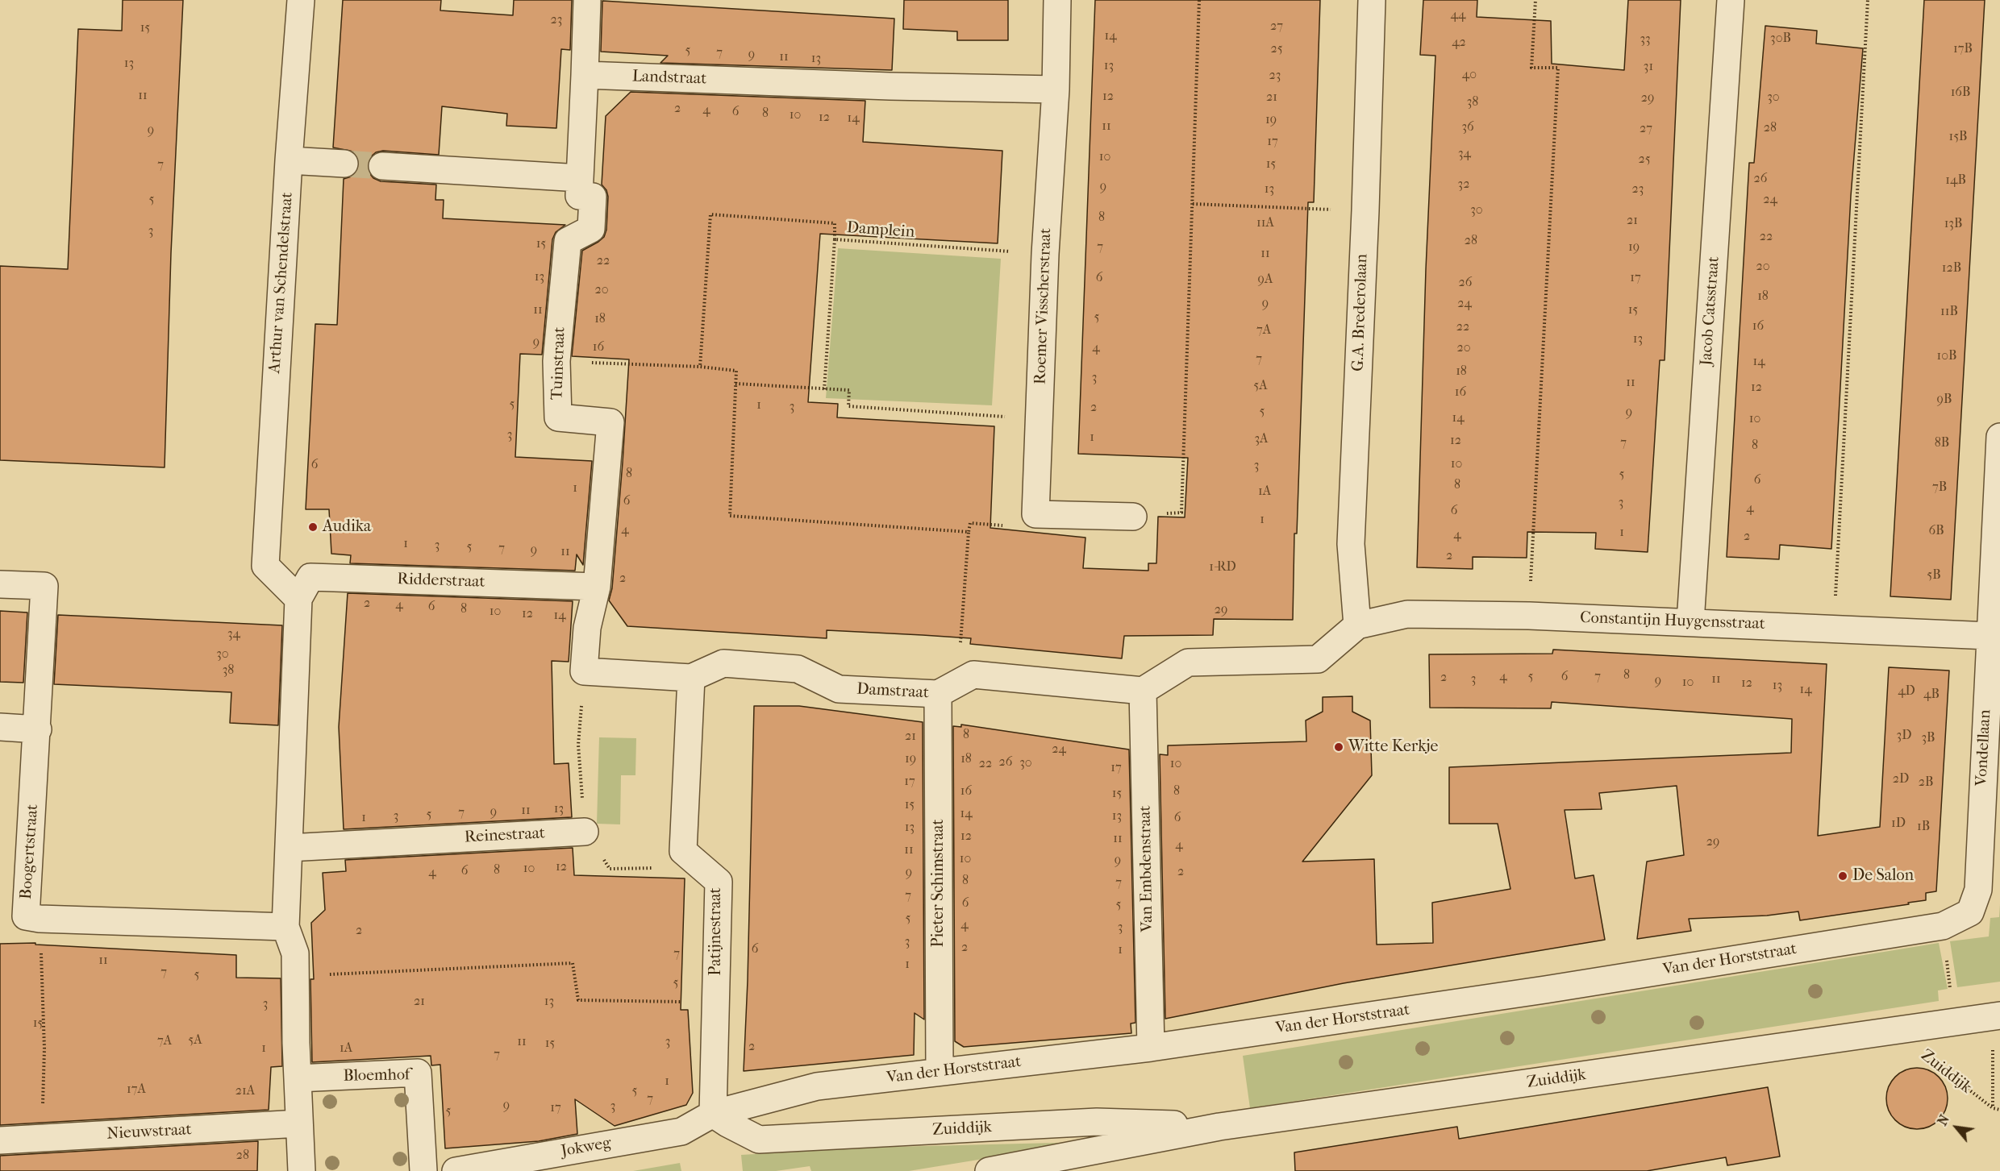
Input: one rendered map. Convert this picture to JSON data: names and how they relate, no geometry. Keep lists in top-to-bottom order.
{
  "streets": {
    "street": [
      "Landstraat",
      "Arthur van Schendelstraat",
      "Roemer Visscherstraat",
      "Jacob Catsstraat",
      "G.A. Brederolaan",
      "Tuinstraat",
      "Ridderstraat",
      "Constantijn Huygensstraat",
      "Damstraat",
      "Vondellaan",
      "Reinestraat",
      "Boogertstraat",
      "Van Embdenstraat",
      "Pieter Schimstraat",
      "Patijnestraat",
      "Van der Horststraat",
      "Zuiddijk",
      "Bloemhof",
      "Nieuwstraat",
      "Jokweg"
    ],
    "path": ["Damplein"]
  },
  "crossings": [
    ["Landstraat", "Roemer Visscherstraat"],
    ["Damplein", "Roemer Visscherstraat"],
    ["Arthur van Schendelstraat", "Ridderstraat"],
    ["Jacob Catsstraat", "Constantijn Huygensstraat"],
    ["G.A. Brederolaan", "Constantijn Huygensstraat"],
    ["Tuinstraat", "Ridderstraat"],
    ["Constantijn Huygensstraat", "Vondellaan"],
    ["Damstraat", "Van Embdenstraat"],
    ["Damstraat", "Pieter Schimstraat"],
    ["Damstraat", "Patijnestraat"],
    ["Vondellaan", "Van der Horststraat"],
    ["Van Embdenstraat", "Van der Horststraat"],
    ["Pieter Schimstraat", "Van der Horststraat"],
    ["Patijnestraat", "Van der Horststraat"],
    ["Patijnestraat", "Zuiddijk"],
    ["Patijnestraat", "Jokweg"],
    ["Van der Horststraat", "Zuiddijk"],
    ["Van der Horststraat", "Jokweg"],
    ["Zuiddijk", "Jokweg"]
  ],
  "places": ["Audika", "Witte Kerkje", "De Salon"],
  "house_numbers": [
    "44",
    "23",
    "27",
    "15",
    "14",
    "30B",
    "33",
    "42",
    "25",
    "17B",
    "5",
    "7",
    "9",
    "11",
    "13",
    "13",
    "13",
    "31",
    "40",
    "23",
    "16B",
    "11",
    "12",
    "21",
    "30",
    "29",
    "38",
    "2",
    "4",
    "6",
    "8",
    "10",
    "12",
    "14",
    "19",
    "11",
    "36",
    "28",
    "27",
    "9",
    "15B",
    "17",
    "34",
    "10",
    "25",
    "15",
    "7",
    "26",
    "14B",
    "32",
    "9",
    "13",
    "23",
    "5",
    "24",
    "30",
    "8",
    "21",
    "11A",
    "13B",
    "3",
    "22",
    "28",
    "15",
    "7",
    "19",
    "11",
    "22",
    "20",
    "12B",
    "13",
    "6",
    "17",
    "9A",
    "26",
    "20",
    "18",
    "9",
    "24",
    "11",
    "15",
    "11B",
    "5",
    "18",
    "16",
    "22",
    "7A",
    "13",
    "9",
    "16",
    "4",
    "20",
    "10B",
    "7",
    "14",
    "18",
    "3",
    "11",
    "5A",
    "12",
    "16",
    "9B",
    "5",
    "1",
    "3",
    "2",
    "5",
    "9",
    "14",
    "10",
    "3",
    "1",
    "3A",
    "12",
    "7",
    "8B",
    "8",
    "10",
    "6",
    "3",
    "8",
    "5",
    "6",
    "8",
    "7B",
    "1",
    "1A",
    "6",
    "3",
    "4",
    "6",
    "1",
    "4",
    "6B",
    "1",
    "4",
    "2",
    "1",
    "3",
    "5",
    "7",
    "9",
    "11",
    "2",
    "1-RD",
    "5B",
    "2",
    "2",
    "4",
    "6",
    "8",
    "29",
    "10",
    "12",
    "14",
    "34",
    "30",
    "38",
    "8",
    "4",
    "5",
    "6",
    "7",
    "2",
    "3",
    "11",
    "9",
    "10",
    "12",
    "13",
    "14",
    "4D",
    "4B",
    "8",
    "3D",
    "21",
    "3B",
    "24",
    "19",
    "18",
    "26",
    "30",
    "22",
    "10",
    "17",
    "2D",
    "17",
    "2B",
    "16",
    "8",
    "15",
    "15",
    "13",
    "11",
    "9",
    "7",
    "14",
    "5",
    "3",
    "13",
    "1",
    "6",
    "1D",
    "1B",
    "13",
    "12",
    "11",
    "29",
    "4",
    "11",
    "10",
    "9",
    "12",
    "10",
    "8",
    "6",
    "2",
    "4",
    "9",
    "8",
    "7",
    "7",
    "6",
    "5",
    "5",
    "4",
    "3",
    "2",
    "3",
    "2",
    "6",
    "1",
    "7",
    "11",
    "1",
    "7",
    "5",
    "5",
    "21",
    "13",
    "3",
    "15",
    "5A",
    "7A",
    "11",
    "3",
    "15",
    "2",
    "1",
    "1A",
    "7",
    "1",
    "17A",
    "21A",
    "5",
    "7",
    "9",
    "3",
    "17",
    "5",
    "28"
  ],
  "north": "top left"
}
